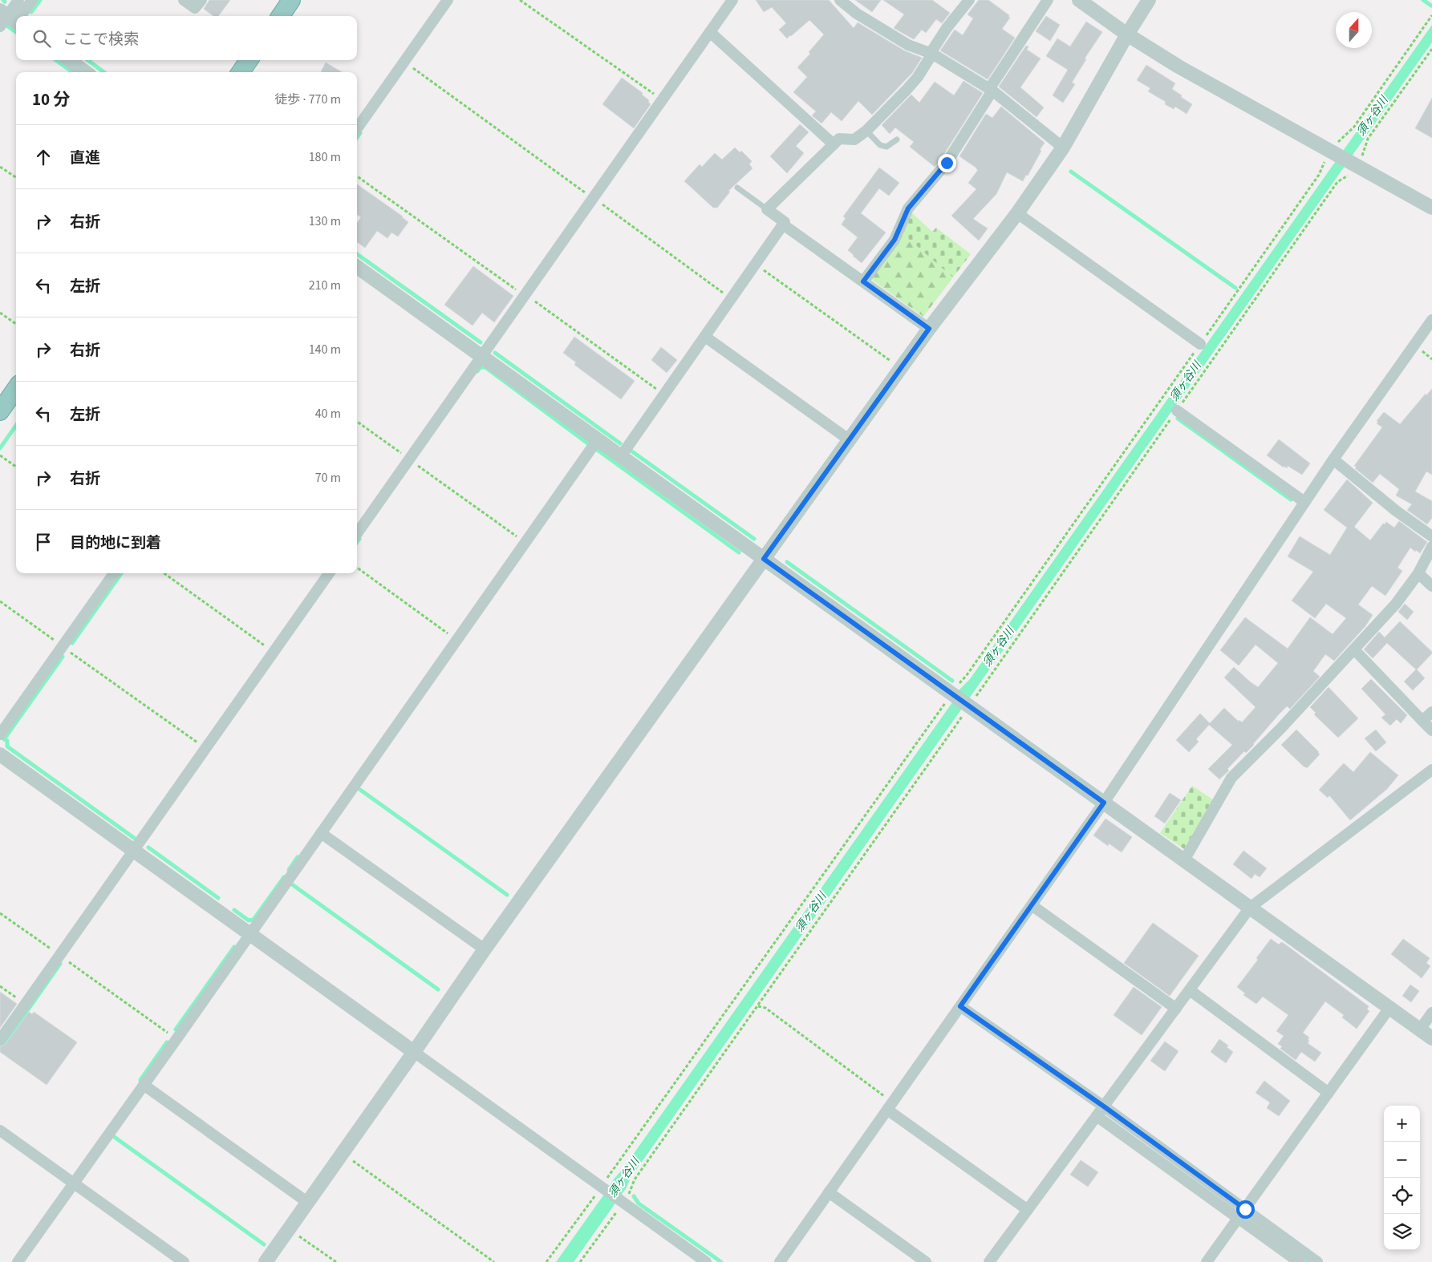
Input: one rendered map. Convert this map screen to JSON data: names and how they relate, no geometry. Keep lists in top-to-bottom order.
{
  "water": ["須ヶ谷川"],
  "north": "top",
  "page": {
    "search": "ここで検索",
    "heading": ["10 分", "徒歩 · 770 m"],
    "list": [
      ["直進", "180 m"],
      ["右折", "130 m"],
      ["左折", "210 m"],
      ["右折", "140 m"],
      ["左折", "40 m"],
      ["右折", "70 m"],
      "目的地に到着"
    ],
    "map_buttons": ["+", "−"]
  }
}
